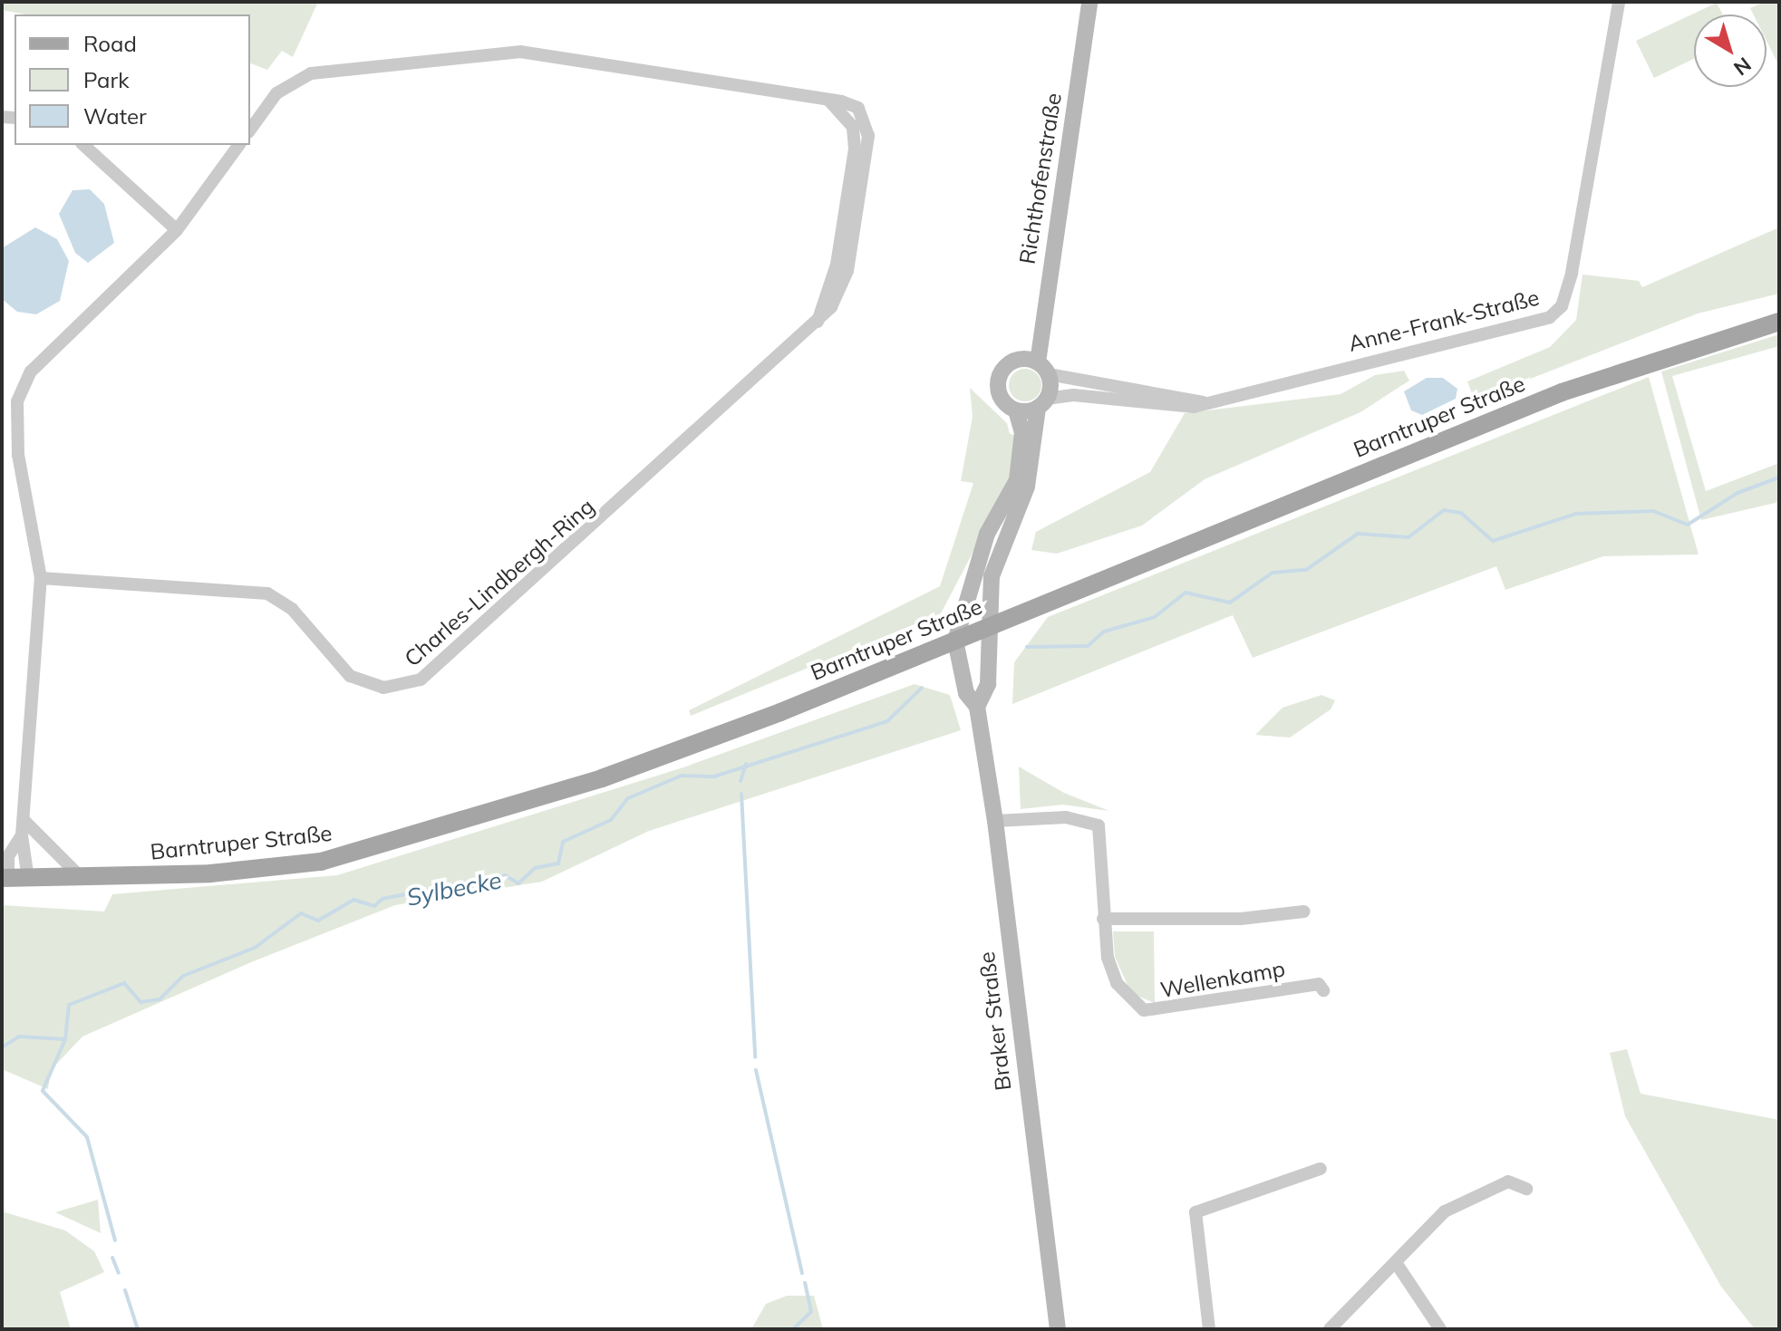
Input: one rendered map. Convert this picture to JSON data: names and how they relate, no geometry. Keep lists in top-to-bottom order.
{
  "streets": {
    "main road": ["Barntruper Straße"],
    "street": [
      "Richthofenstraße",
      "Anne-Frank-Straße",
      "Charles-Lindbergh-Ring",
      "Wellenkamp",
      "Braker Straße"
    ]
  },
  "crossings": [
    ["Richthofenstraße", "Anne-Frank-Straße"],
    ["Barntruper Straße", "Braker Straße"],
    ["Wellenkamp", "Braker Straße"]
  ],
  "water": ["Sylbecke"],
  "legend": ["Road", "Park", "Water"],
  "north": "bottom right"
}
